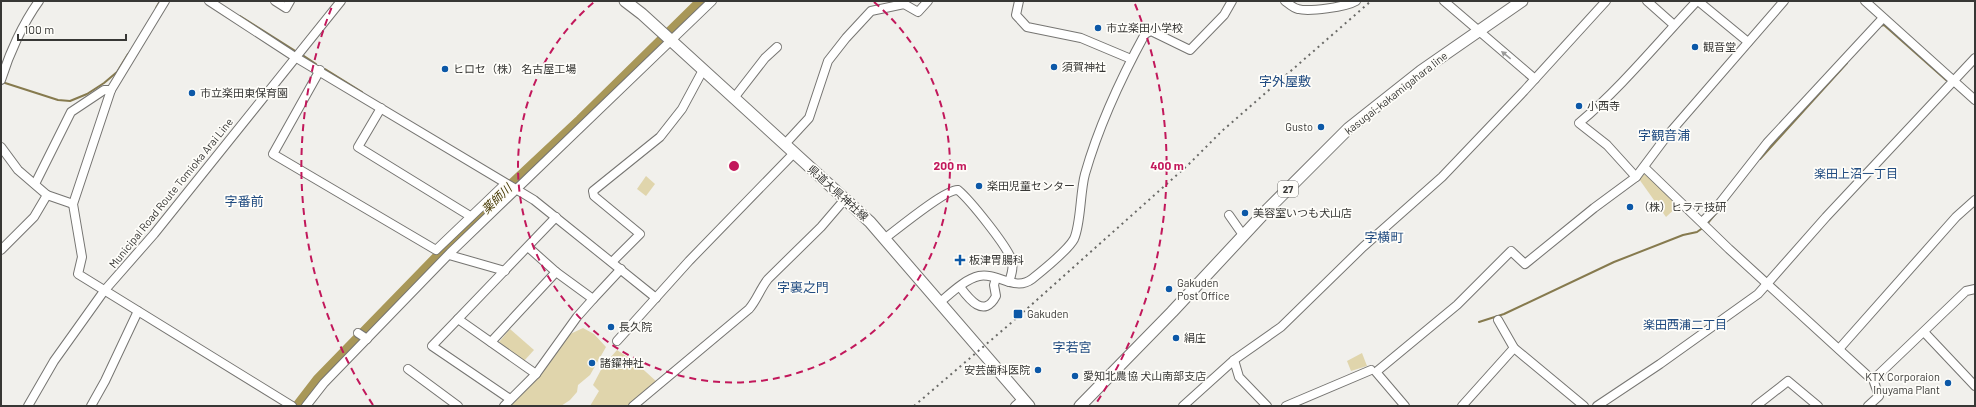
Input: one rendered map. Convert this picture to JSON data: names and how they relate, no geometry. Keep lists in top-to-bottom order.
{
  "streets": {
    "main road": ["kasugai-kakamigahara line", "27", "県道大県神社線"],
    "street": ["Municipal Road Route Tomioka Arai Line"]
  },
  "districts": [
    "字外屋敷",
    "字観音浦",
    "楽田上沼一丁目",
    "字番前",
    "字横町",
    "字裏之門",
    "楽田西浦二丁目",
    "字若宮"
  ],
  "water": ["薬師川"],
  "places": {
    "other": [
      "市立楽田小学校",
      "観音堂",
      "須賀神社",
      "ヒロセ（株） 名古屋工場",
      "市立楽田東保育園",
      "小西寺",
      "Gusto",
      "楽田児童センター",
      "（株）ヒラテ技研",
      "美容室いつも犬山店",
      "Gakuden Post Office",
      "長久院",
      "絹庄",
      "諸鑃神社",
      "安芸歯科医院",
      "愛知北農協 犬山南部支店",
      "KTX Corporaion Inuyama Plant"
    ],
    "health": ["板津胃腸科"],
    "transit": ["Gakuden"]
  },
  "scale_bar": "100 m",
  "rings": ["200 m", "400 m"]
}
